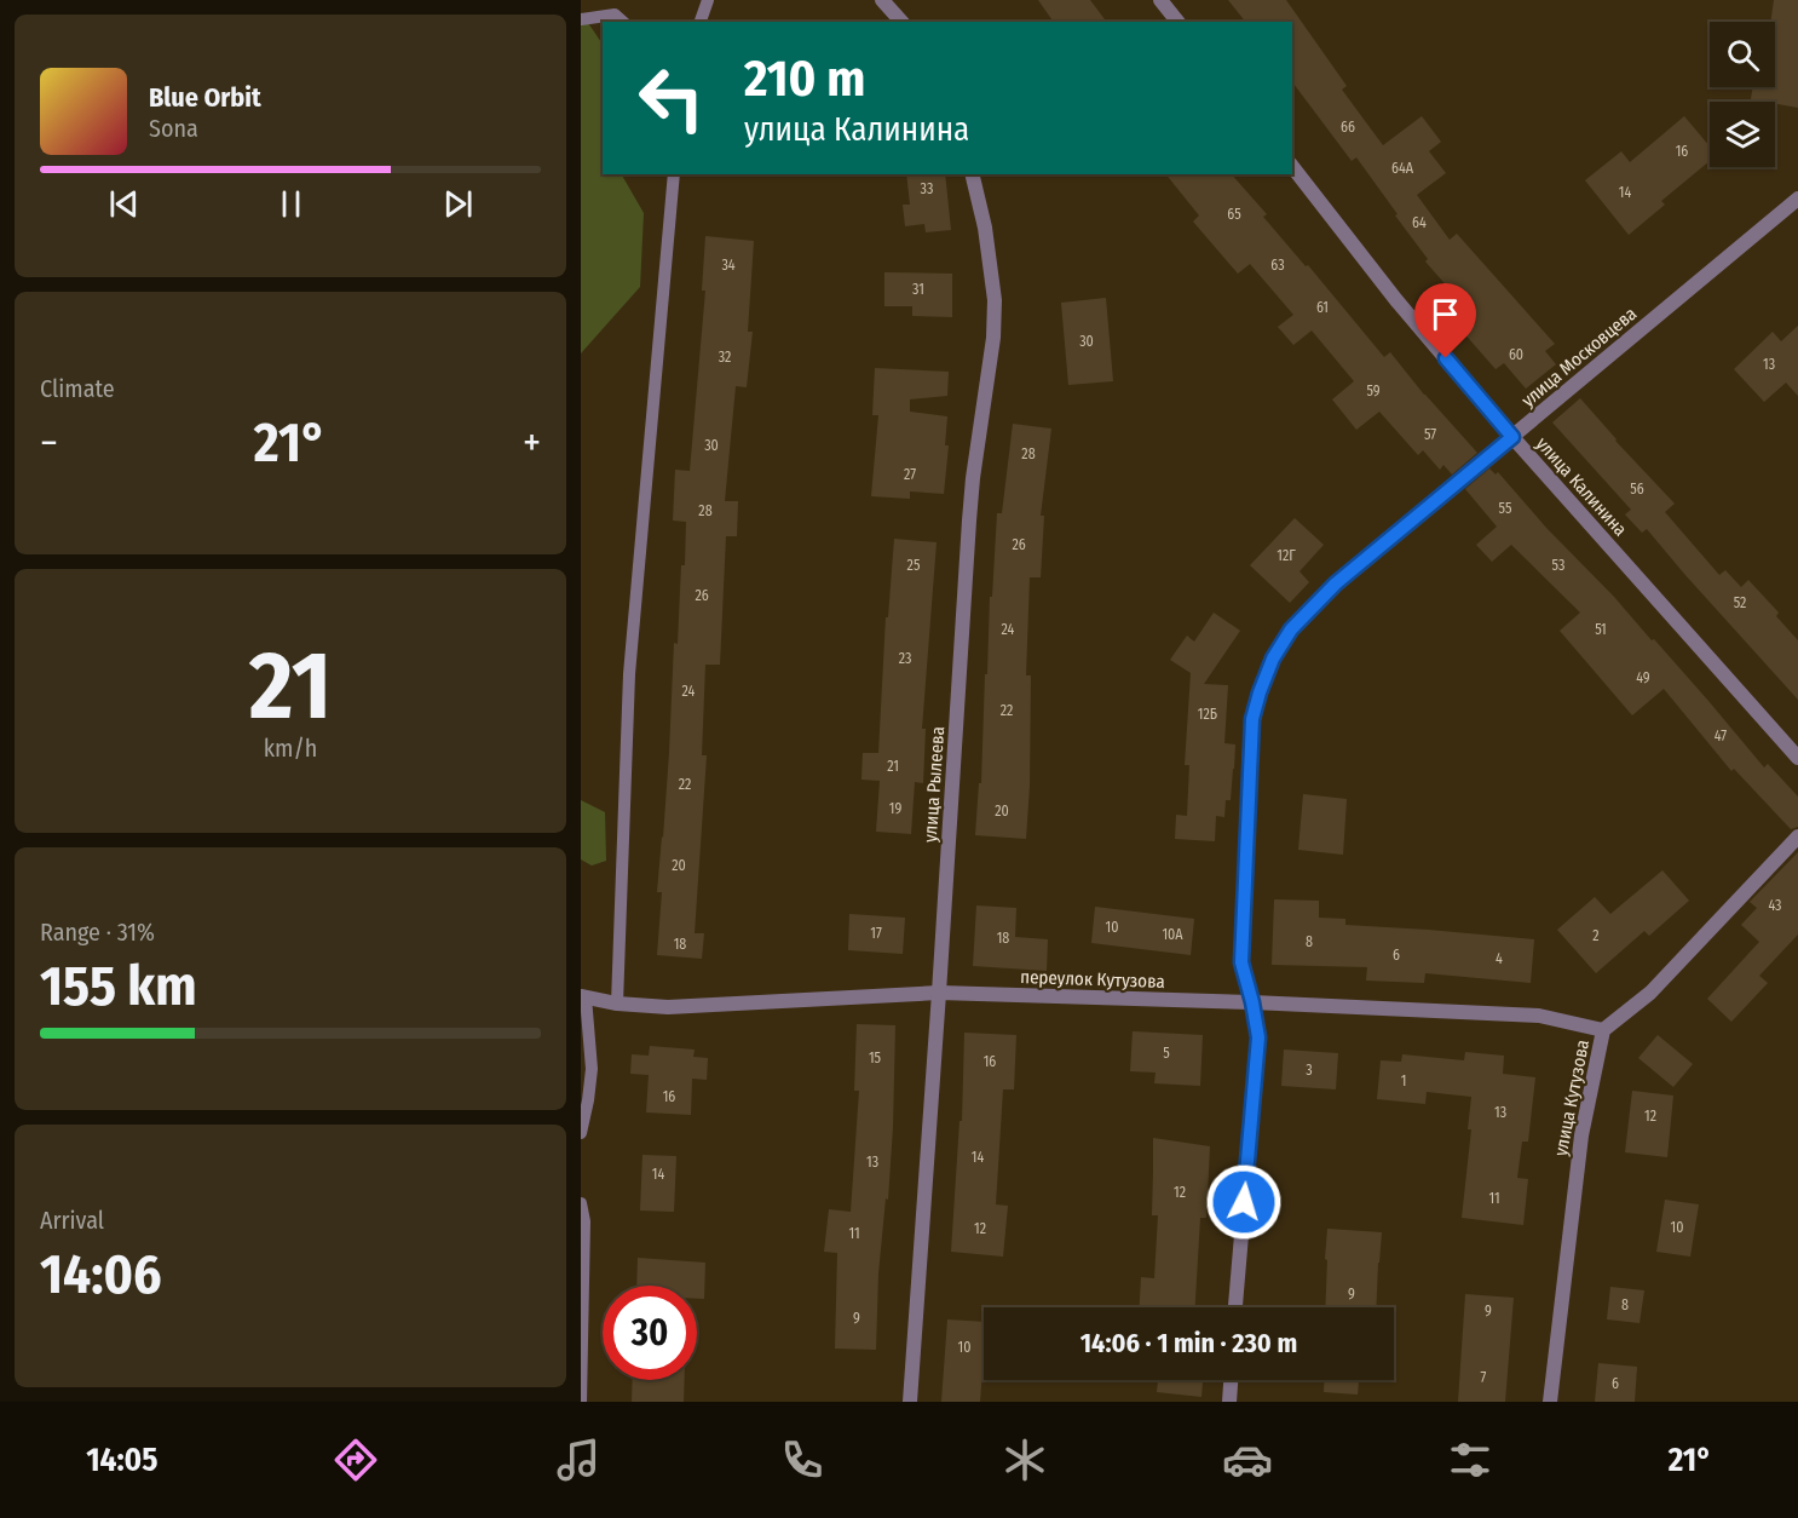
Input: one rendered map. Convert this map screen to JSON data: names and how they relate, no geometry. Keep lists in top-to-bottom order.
{
  "streets": {
    "street": [
      "улица Московцева",
      "улица Калинина",
      "улица Рылеева",
      "переулок Кутузова",
      "улица Кутузова"
    ]
  },
  "crossings": [
    ["улица Московцева", "улица Калинина"],
    ["улица Московцева", "переулок Кутузова"],
    ["улица Рылеева", "переулок Кутузова"],
    ["переулок Кутузова", "улица Кутузова"]
  ],
  "house_numbers": [
    "66",
    "16",
    "64А",
    "33",
    "14",
    "65",
    "64",
    "34",
    "63",
    "31",
    "61",
    "30",
    "60",
    "32",
    "13",
    "59",
    "57",
    "30",
    "28",
    "27",
    "56",
    "55",
    "28",
    "26",
    "12Г",
    "25",
    "53",
    "26",
    "52",
    "24",
    "51",
    "23",
    "49",
    "24",
    "22",
    "12Б",
    "47",
    "21",
    "22",
    "19",
    "20",
    "20",
    "43",
    "10",
    "17",
    "10А",
    "2",
    "18",
    "8",
    "18",
    "6",
    "4",
    "5",
    "15",
    "16",
    "3",
    "1",
    "16",
    "13",
    "12",
    "14",
    "13",
    "14",
    "12",
    "11",
    "10",
    "12",
    "11",
    "9",
    "8",
    "9",
    "9",
    "10",
    "7",
    "6"
  ],
  "page": {
    "turn": ["210 m", "улица Калинина"],
    "song": ["Blue Orbit", "Sona"],
    "tile": [
      "Climate",
      ["21", "km/h"],
      ["Range · 31%", "155 km"],
      ["Arrival", "14:06"]
    ],
    "heat": ["−", "21°", "+"],
    "limit": "30",
    "trip": "14:06 · 1 min · 230 m",
    "tabs": ["14:05", "21°"]
  }
}
